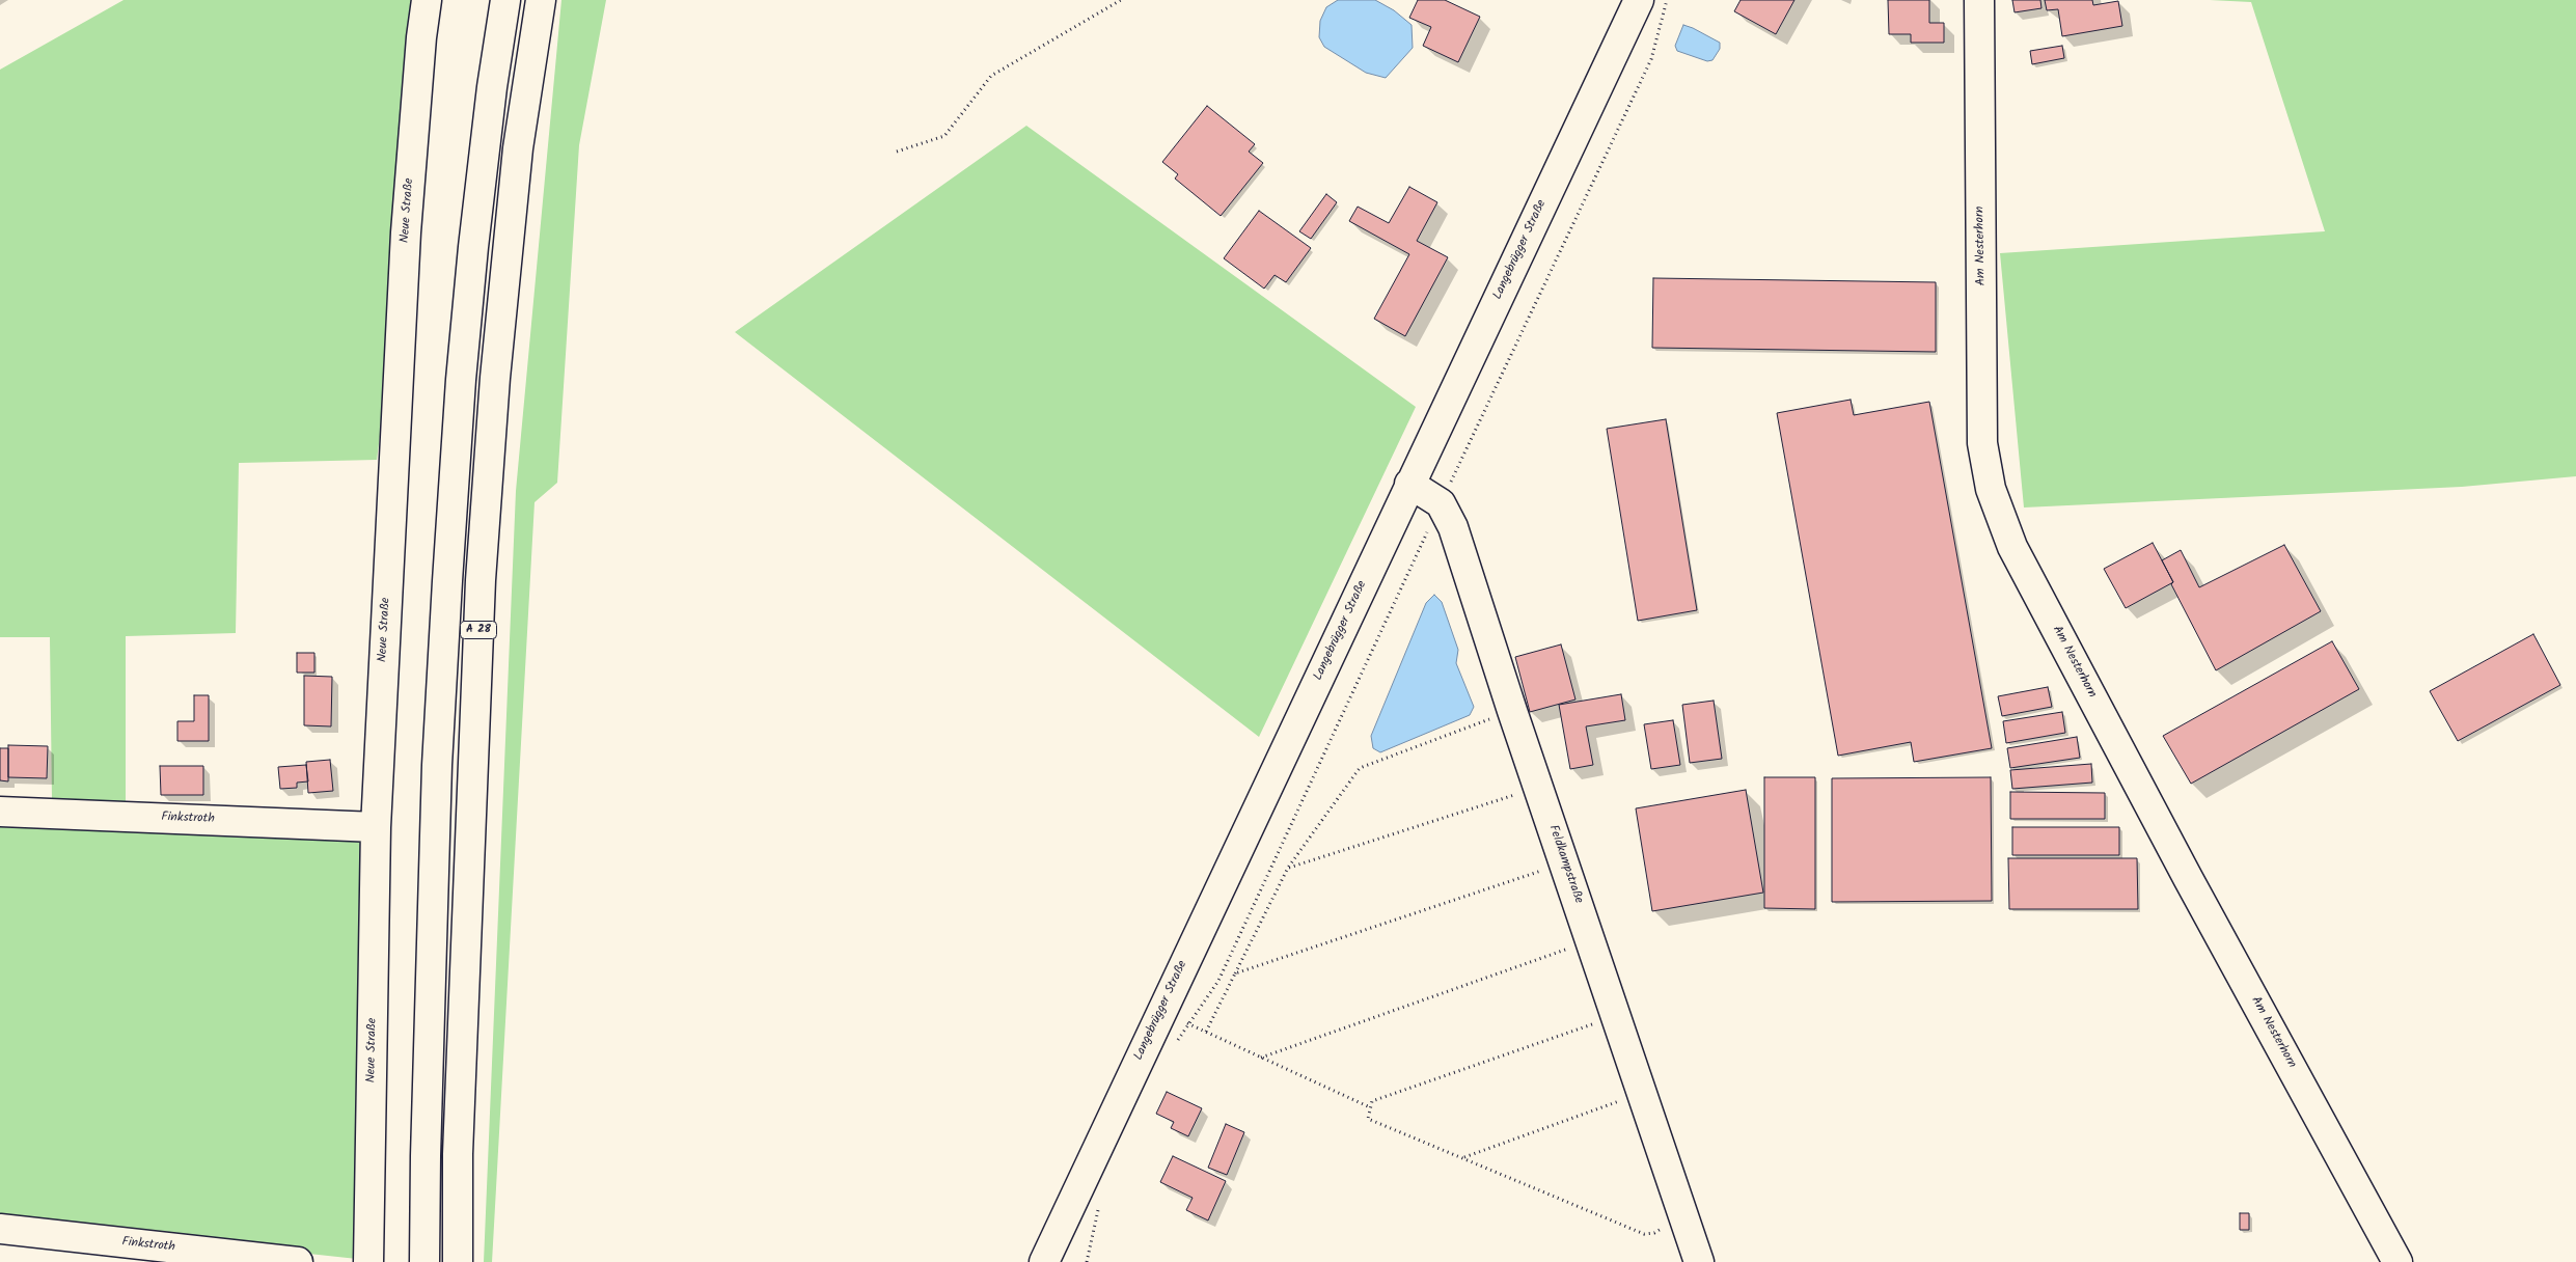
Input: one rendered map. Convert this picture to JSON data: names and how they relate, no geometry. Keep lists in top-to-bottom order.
{
  "streets": {
    "main road": [
      "Neue Straße",
      "Am Nesterhorn",
      "Langebrügger Straße",
      "A 28",
      "Finkstroth",
      "Feldkampstraße"
    ]
  },
  "crossings": [
    ["Neue Straße", "Finkstroth"]
  ]
}
